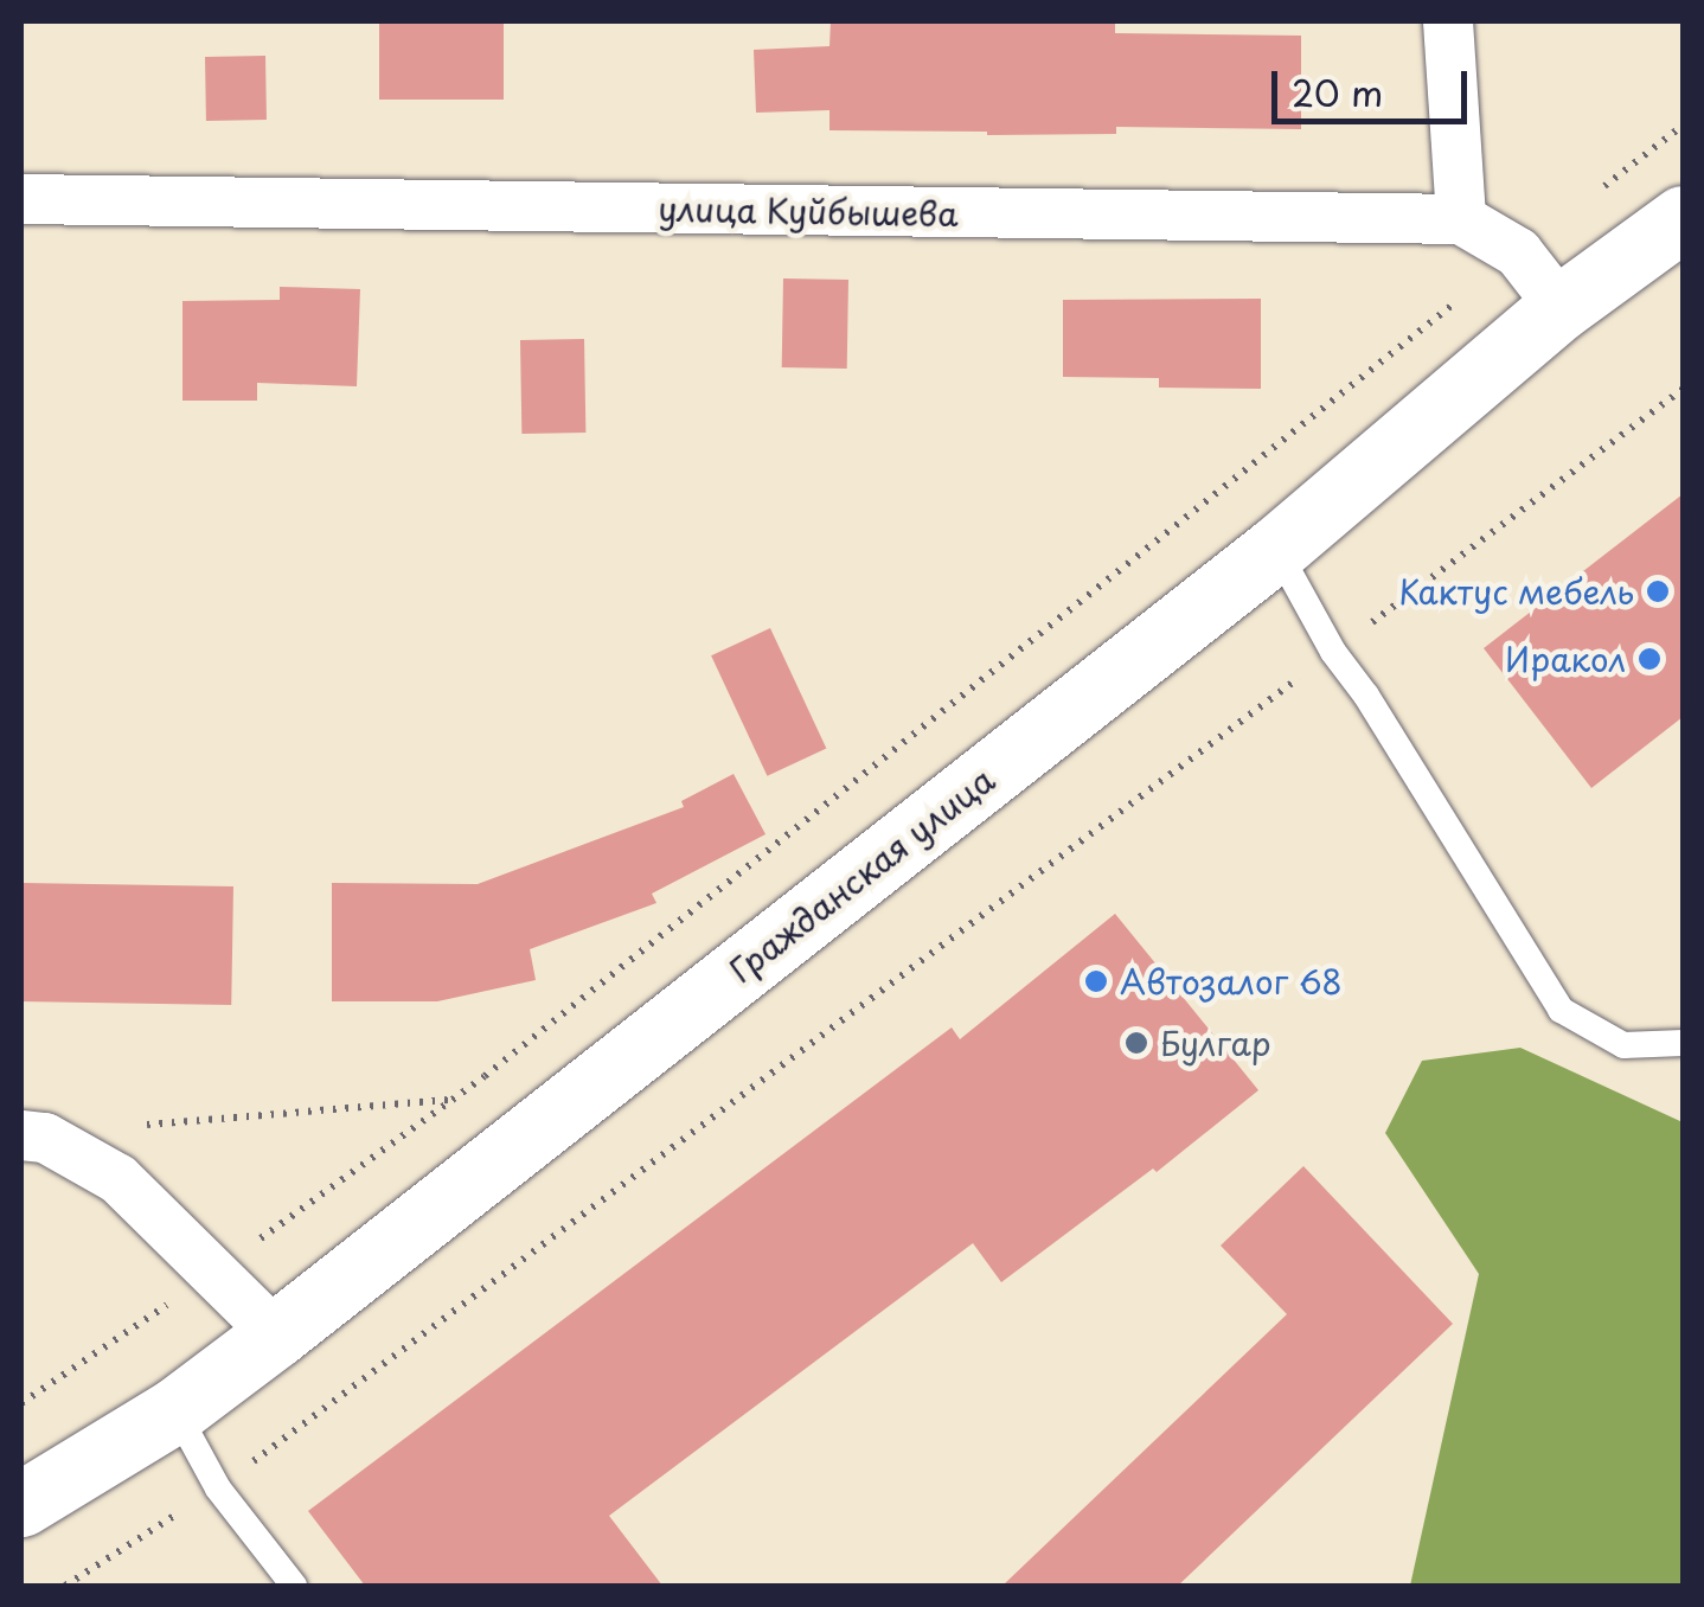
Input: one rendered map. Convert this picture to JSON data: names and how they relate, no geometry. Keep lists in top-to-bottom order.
{
  "streets": {
    "main road": ["Гражданская улица"],
    "street": ["улица Куйбышева"]
  },
  "crossings": [
    ["улица Куйбышева", "Гражданская улица"]
  ],
  "places": [
    "Кактус мебель",
    "Иракол",
    "Автозалог 68",
    "Булгар"
  ],
  "scale_bar": "20 m"
}
